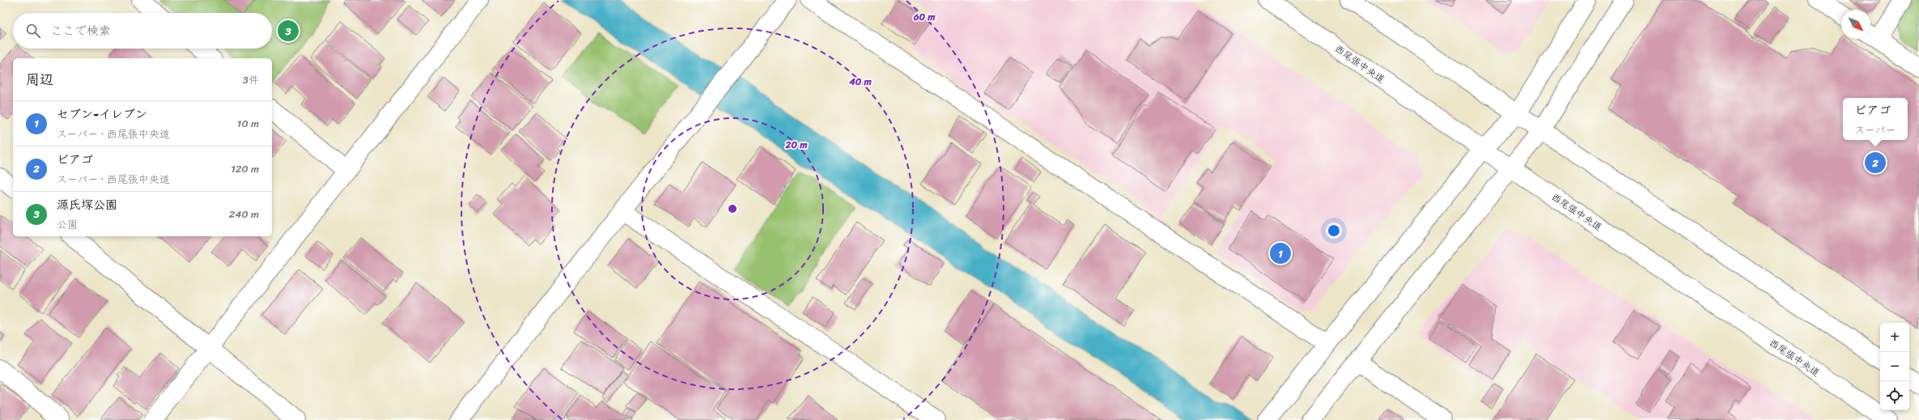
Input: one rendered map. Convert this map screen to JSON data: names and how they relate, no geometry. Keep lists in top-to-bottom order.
{
  "streets": {
    "street": ["西尾張中央道"]
  },
  "north": "bottom right",
  "page": {
    "search": "ここで検索",
    "pins": ["3", "2", "1"],
    "heading": ["周辺", "3件"],
    "popup": ["ピアゴ", "スーパー"],
    "list": [
      {
        "mark": "1",
        "name": "セブン-イレブン",
        "note": "スーパー · 西尾張中央道",
        "value": "10 m"
      },
      {
        "mark": "2",
        "name": "ピアゴ",
        "note": "スーパー · 西尾張中央道",
        "value": "120 m"
      },
      {
        "mark": "3",
        "name": "源氏塚公園",
        "note": "公園",
        "value": "240 m"
      }
    ],
    "map_buttons": ["+", "−"]
  },
  "rings": ["60 m", "40 m", "20 m"]
}
